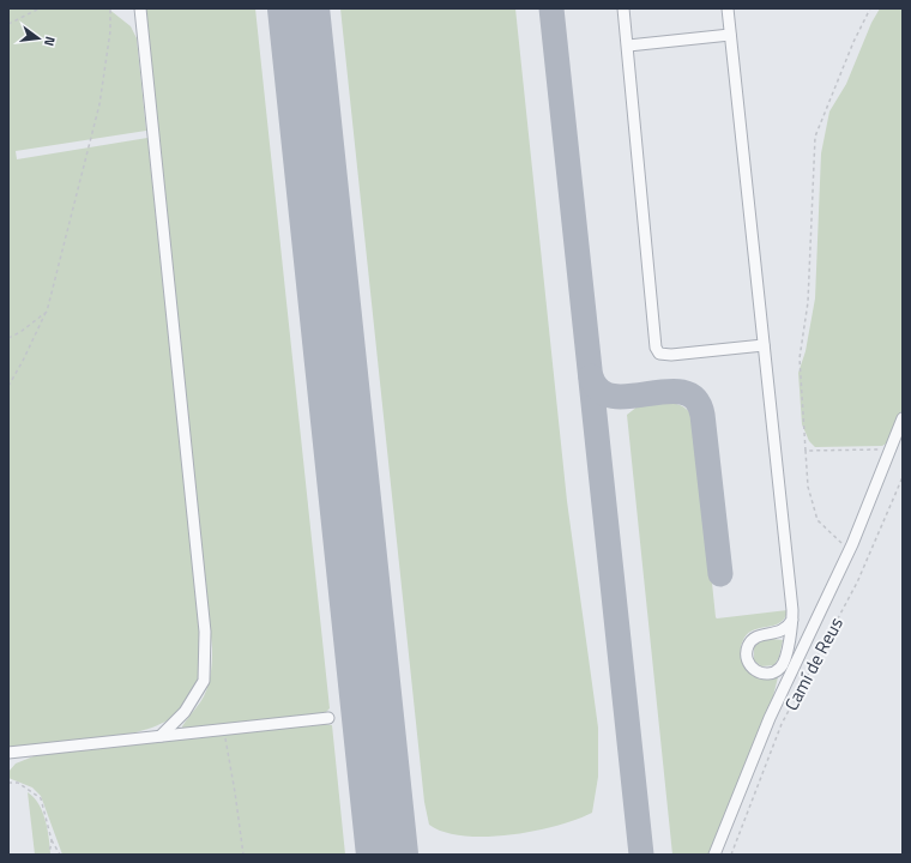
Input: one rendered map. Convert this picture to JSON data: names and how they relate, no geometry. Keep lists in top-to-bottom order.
{
  "streets": {
    "path": ["Camí de Reus"]
  },
  "north": "right"
}
